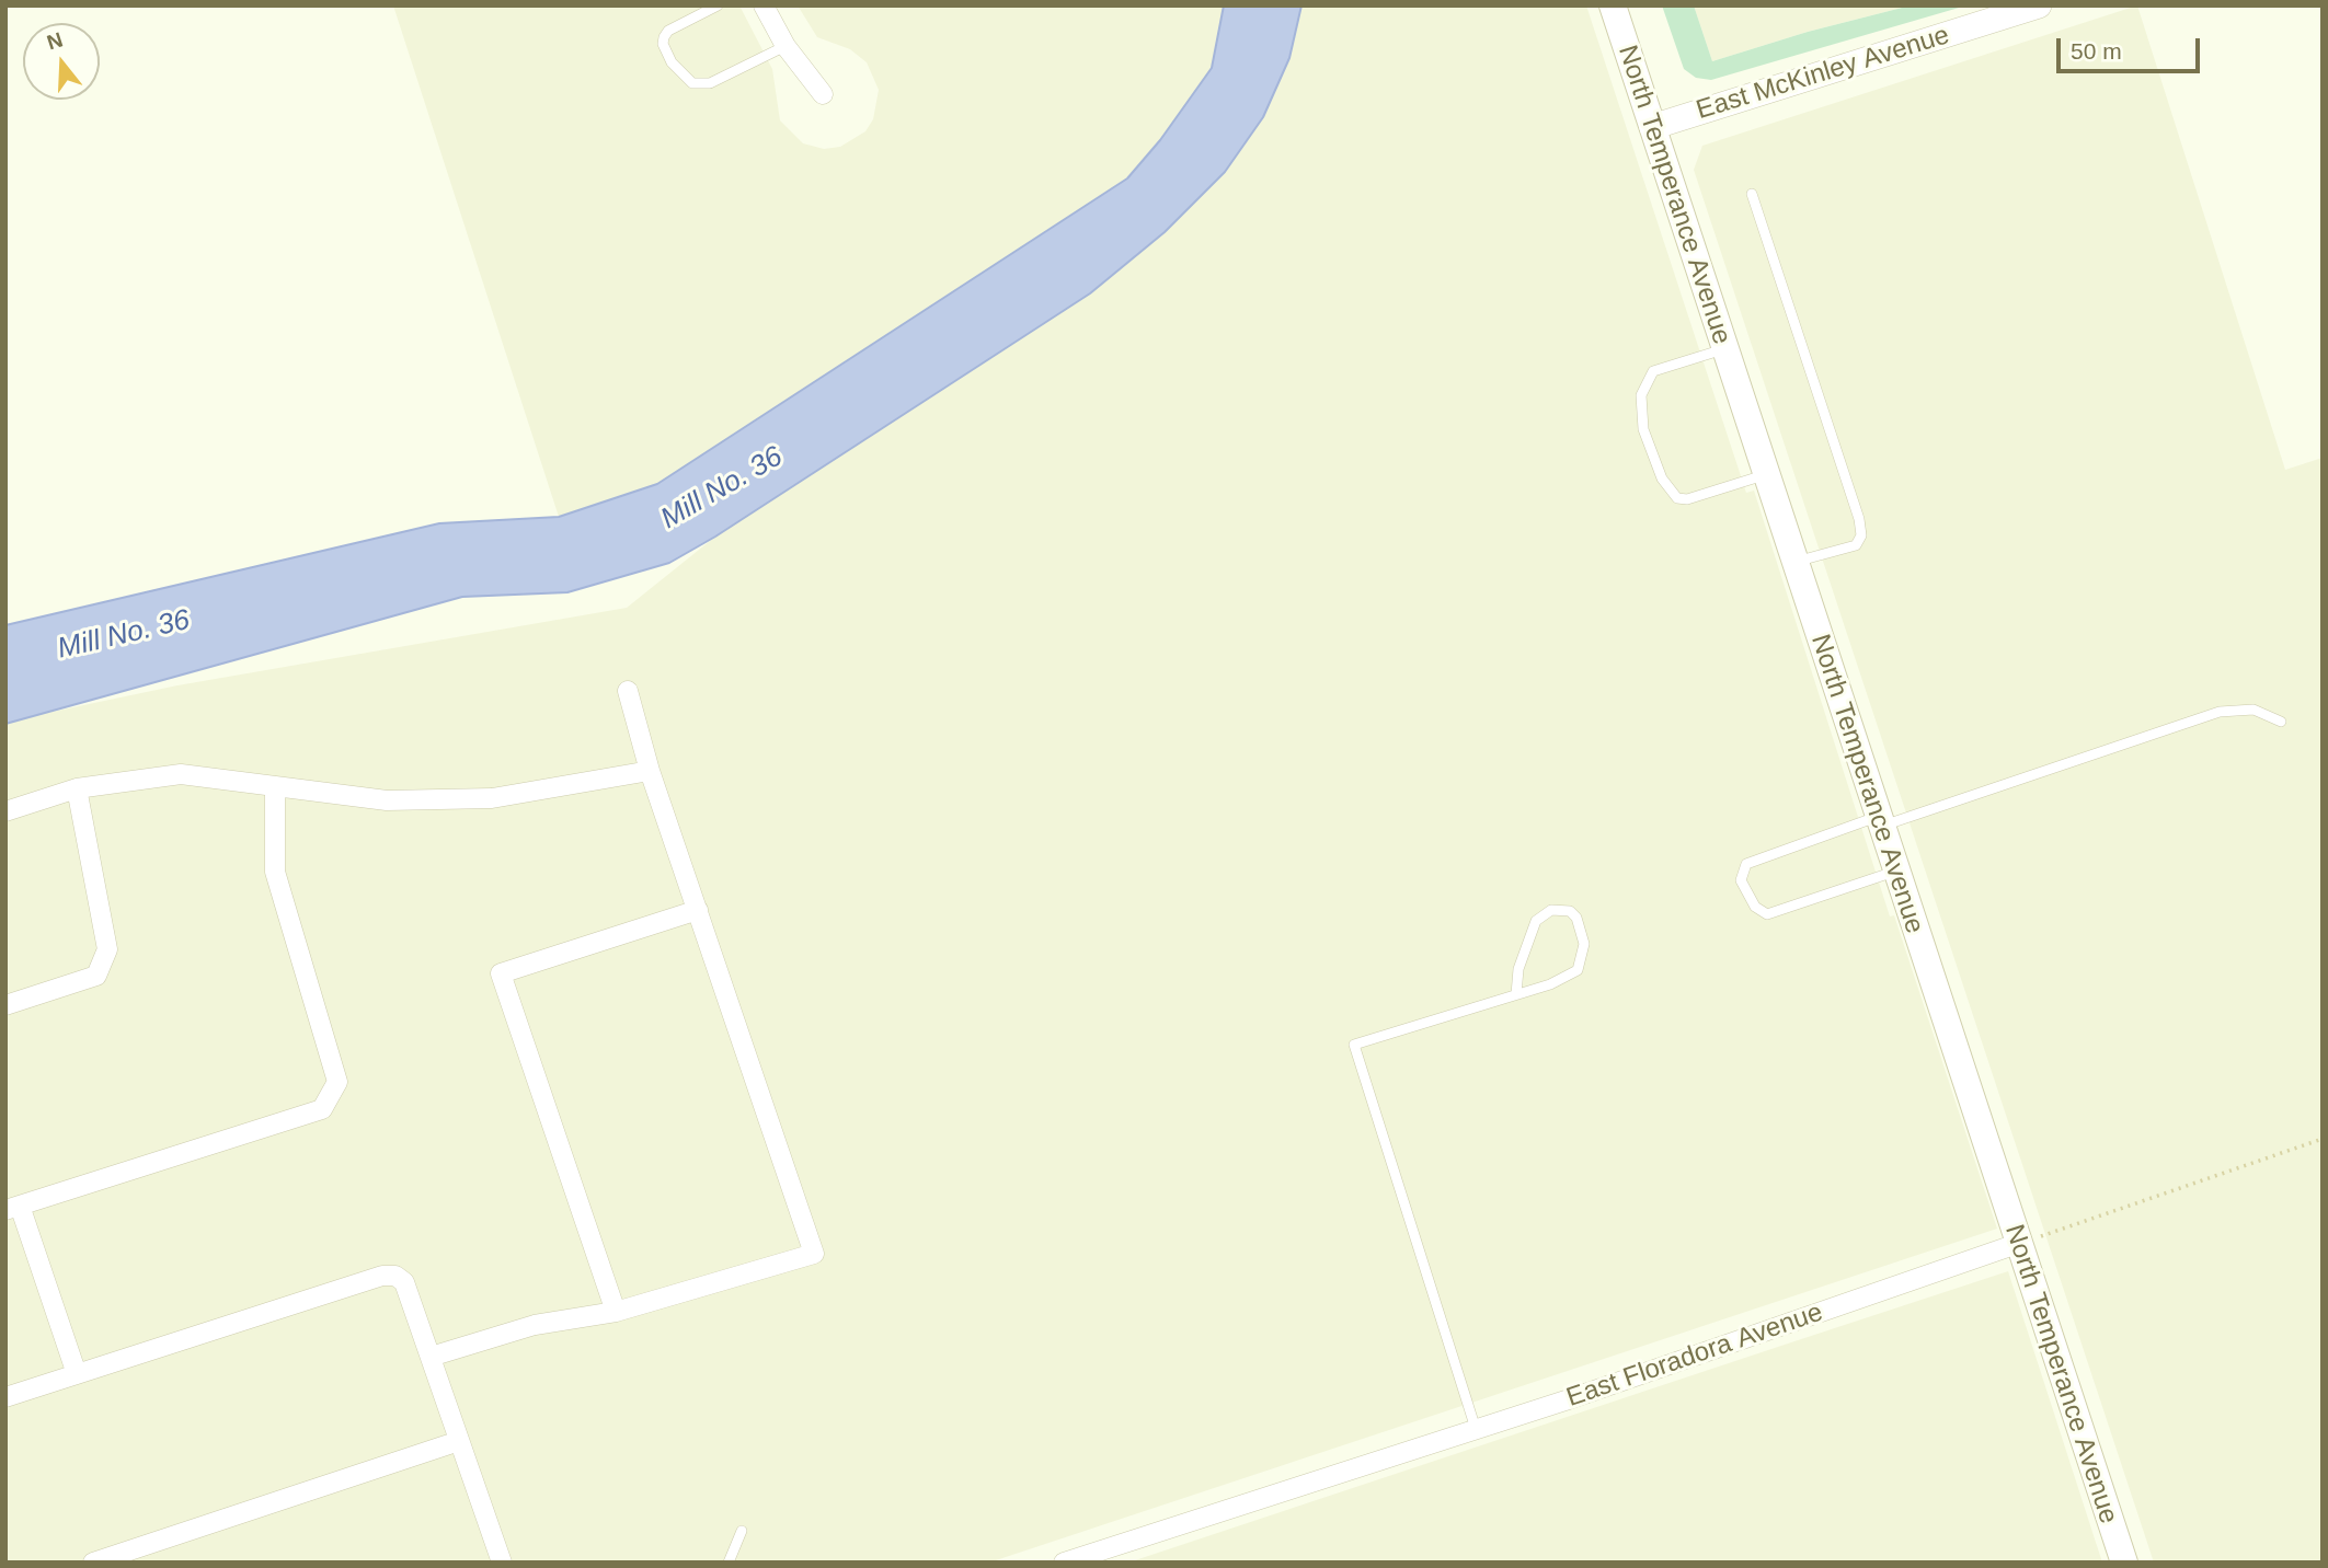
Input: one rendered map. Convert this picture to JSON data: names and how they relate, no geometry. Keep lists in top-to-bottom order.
{
  "streets": {
    "main road": ["North Temperance Avenue"],
    "street": ["East McKinley Avenue", "East Floradora Avenue"]
  },
  "crossings": [
    ["East McKinley Avenue", "North Temperance Avenue"],
    ["North Temperance Avenue", "East Floradora Avenue"]
  ],
  "water": ["Mill No. 36"],
  "scale_bar": "50 m",
  "north": "top"
}
